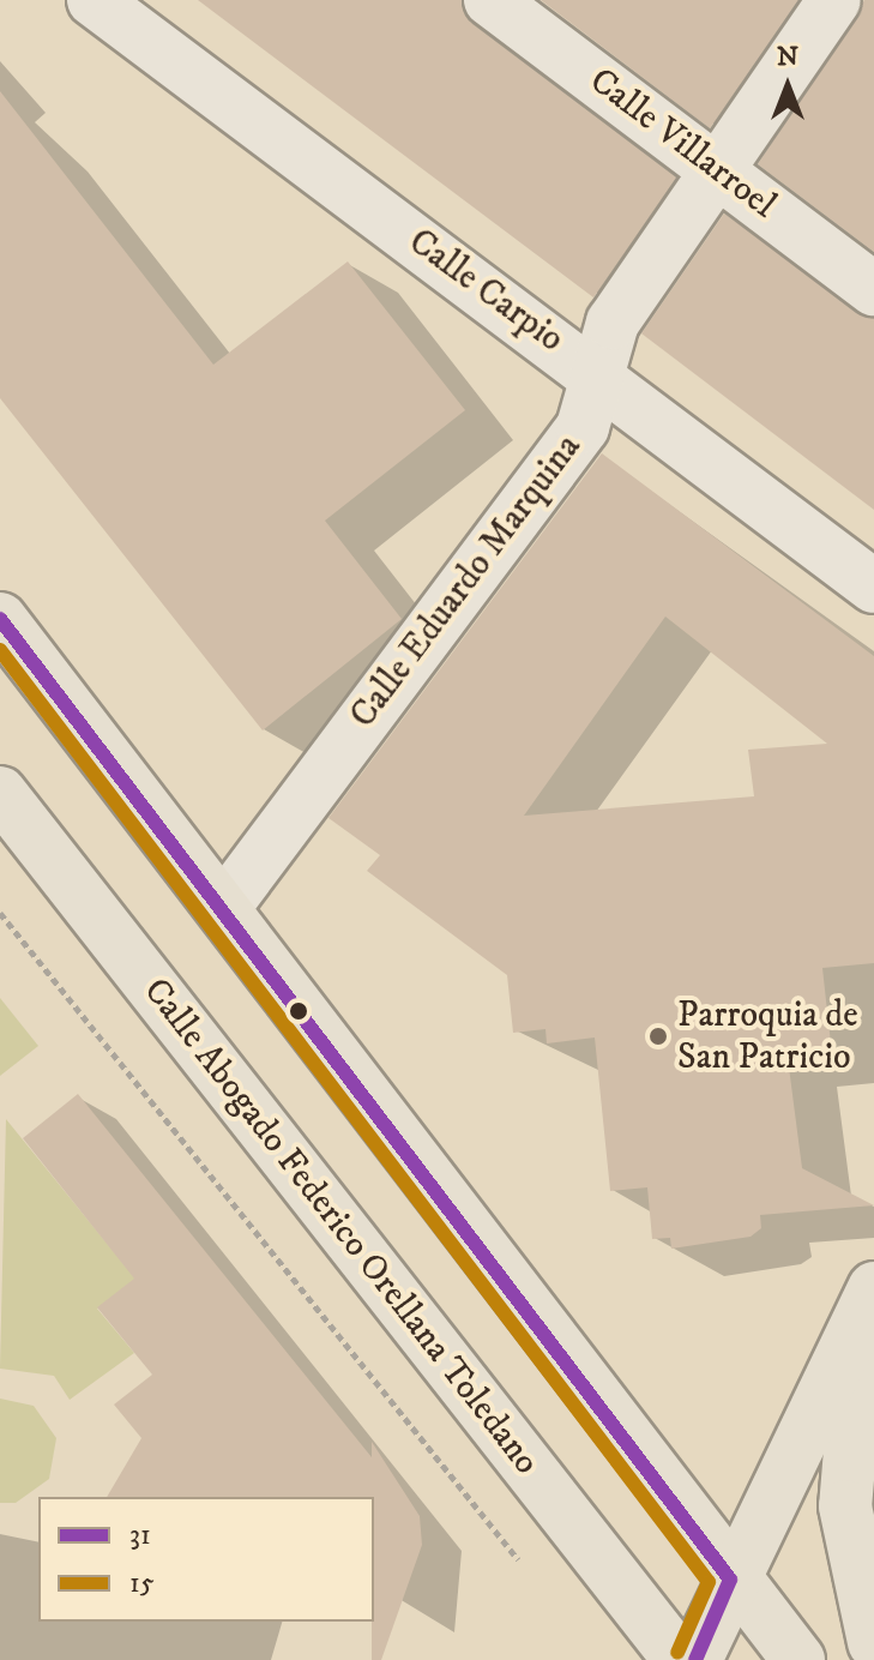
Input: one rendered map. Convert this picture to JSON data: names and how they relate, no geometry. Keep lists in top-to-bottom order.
{
  "streets": {
    "main road": ["Calle Abogado Federico Orellana Toledano"],
    "street": ["Calle Villarroel", "Calle Carpio", "Calle Eduardo Marquina"]
  },
  "crossings": [
    ["Calle Villarroel", "Calle Eduardo Marquina"],
    ["Calle Carpio", "Calle Eduardo Marquina"]
  ],
  "places": ["Parroquia de San Patricio"],
  "lines": ["transit line 31", "transit line 15"],
  "legend": ["31", "15"],
  "north": "top"
}
